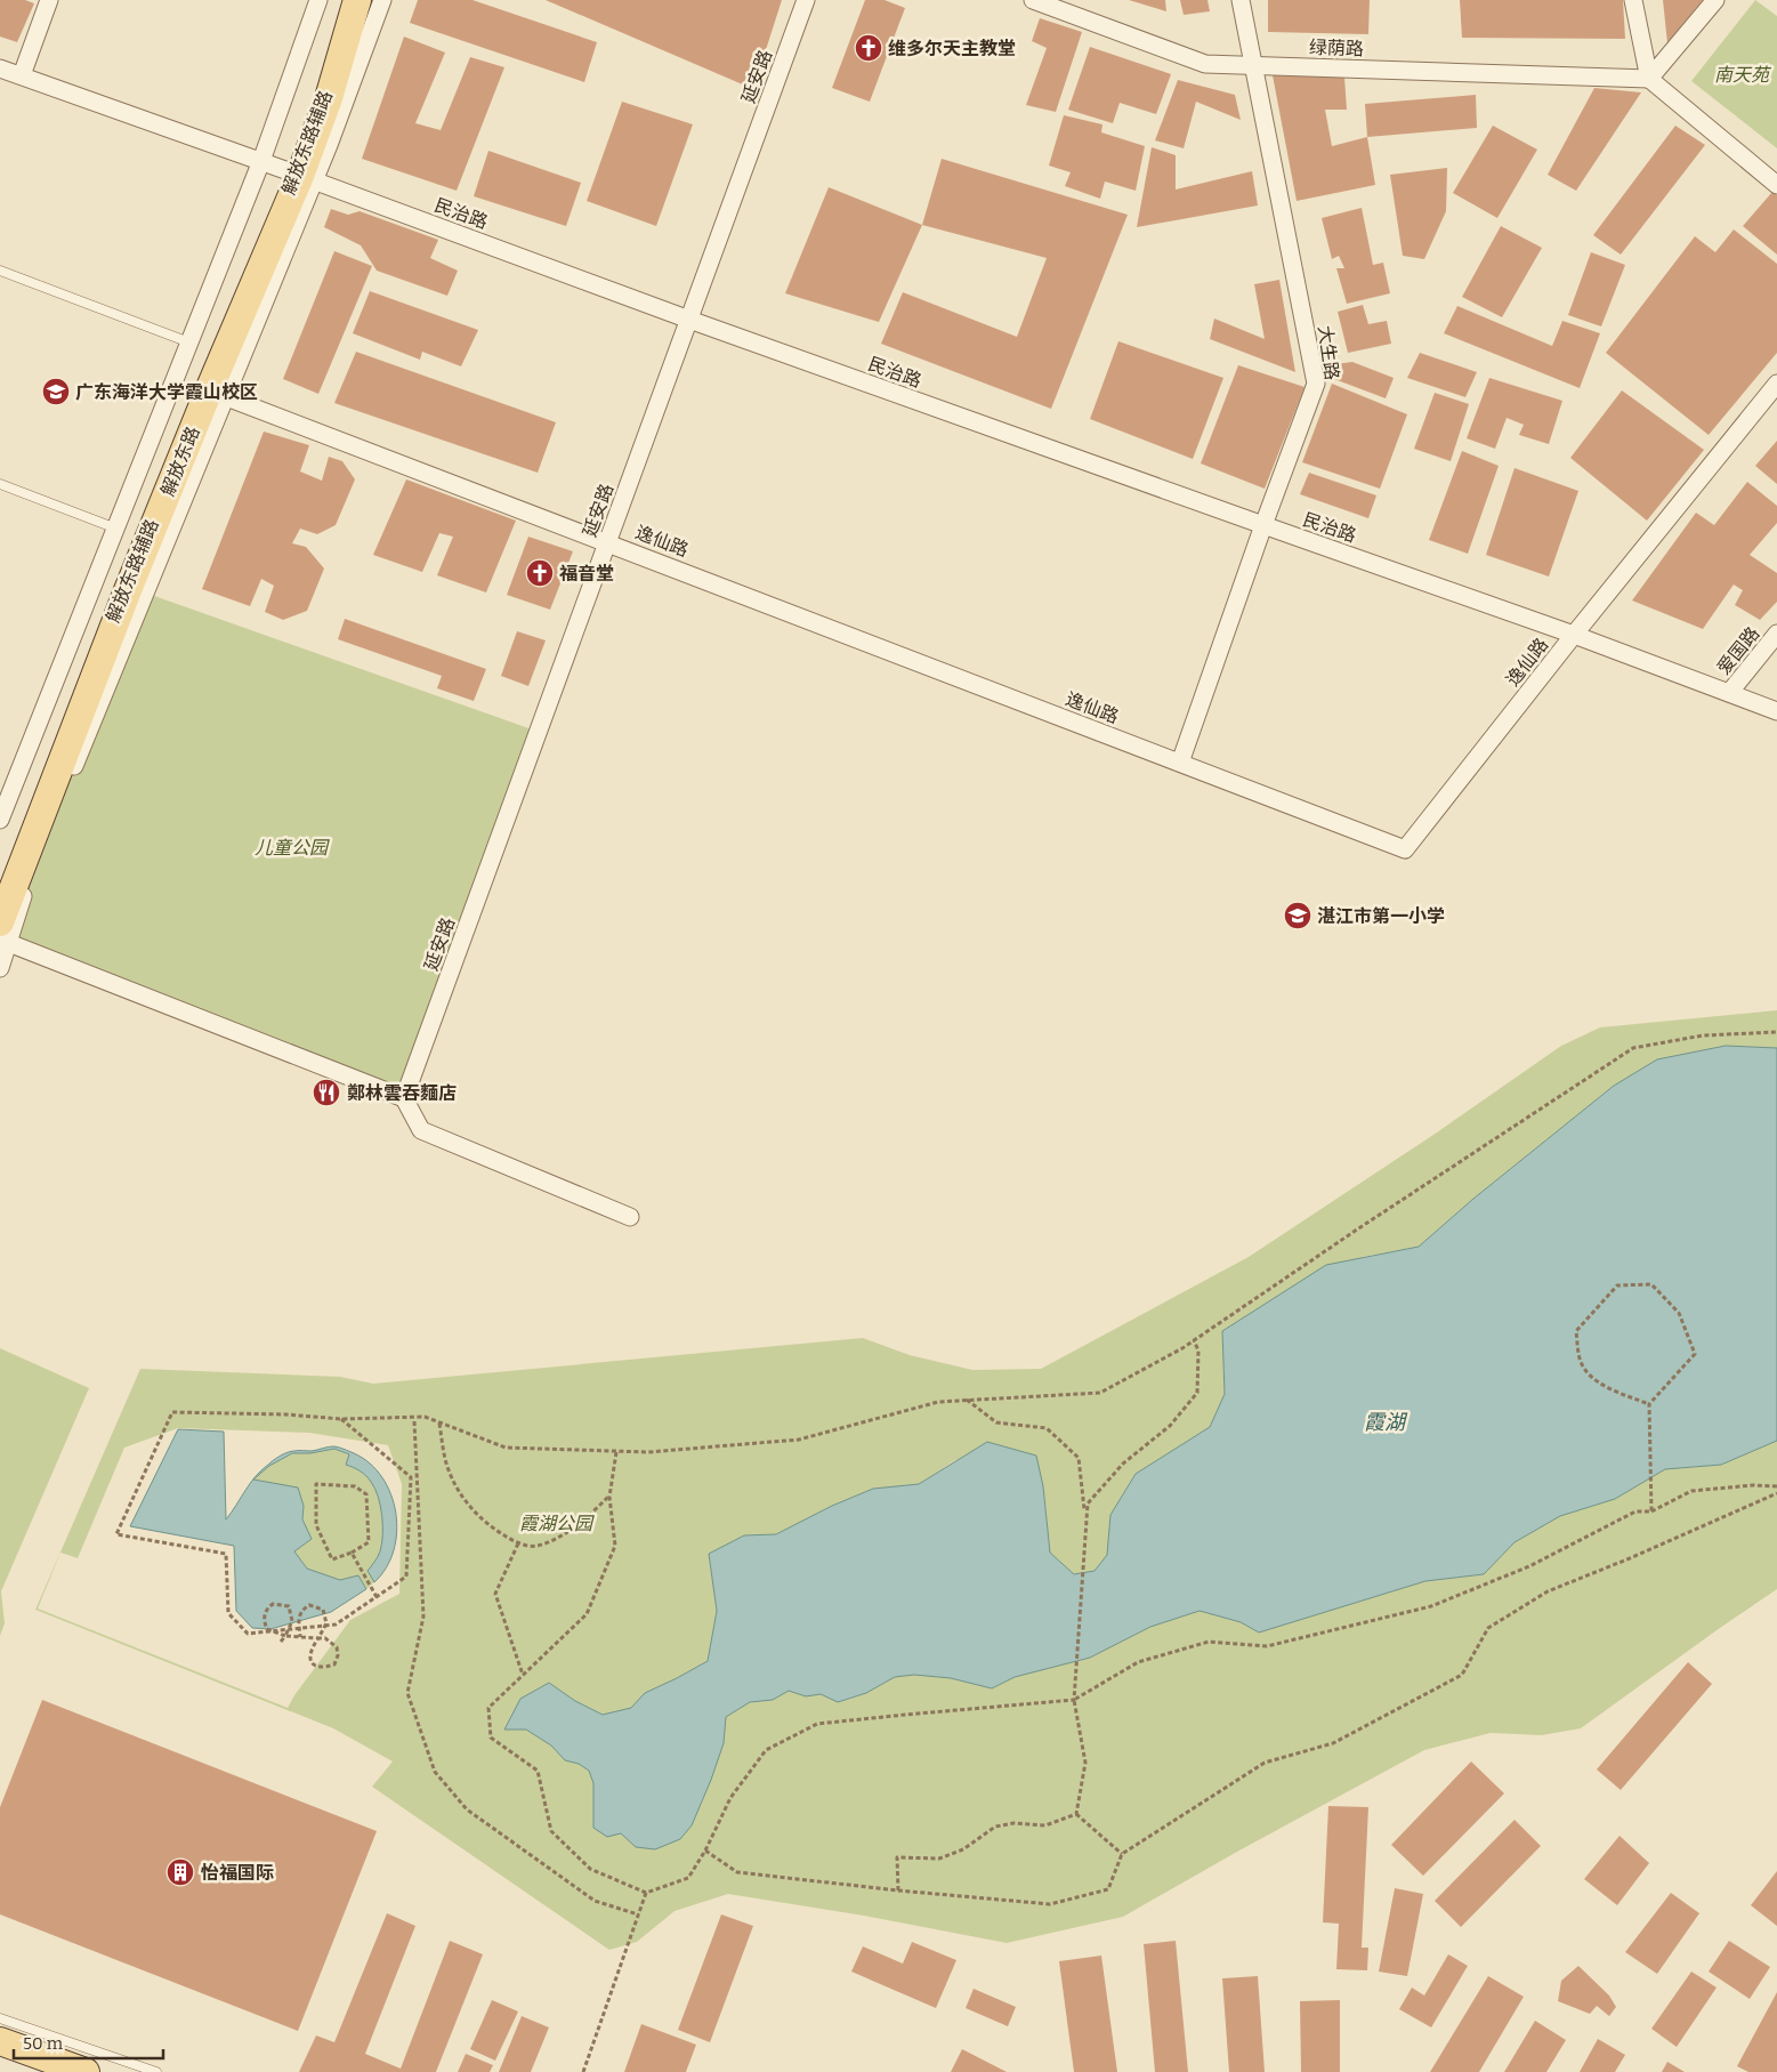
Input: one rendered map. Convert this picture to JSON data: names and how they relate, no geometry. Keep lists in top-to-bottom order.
{
  "streets": {
    "main road": ["解放东路"],
    "street": [
      "绿荫路",
      "延安路",
      "解放东路辅路",
      "民治路",
      "大生路",
      "逸仙路",
      "爱国路"
    ]
  },
  "crossings": [
    ["绿荫路", "大生路"],
    ["延安路", "民治路"],
    ["延安路", "逸仙路"],
    ["解放东路辅路", "民治路"],
    ["解放东路辅路", "解放东路"],
    ["民治路", "大生路"],
    ["民治路", "解放东路"],
    ["民治路", "逸仙路"],
    ["民治路", "爱国路"],
    ["大生路", "逸仙路"],
    ["解放东路", "逸仙路"]
  ],
  "water": ["霞湖"],
  "parks": ["南天苑", "儿童公园", "霞湖公园"],
  "places": {
    "church": ["维多尔天主教堂", "福音堂"],
    "school or university": ["广东海洋大学霞山校区", "湛江市第一小学"],
    "restaurant": ["鄭林雲吞麵店"],
    "building": ["怡福国际"]
  },
  "scale_bar": "50 m"
}
